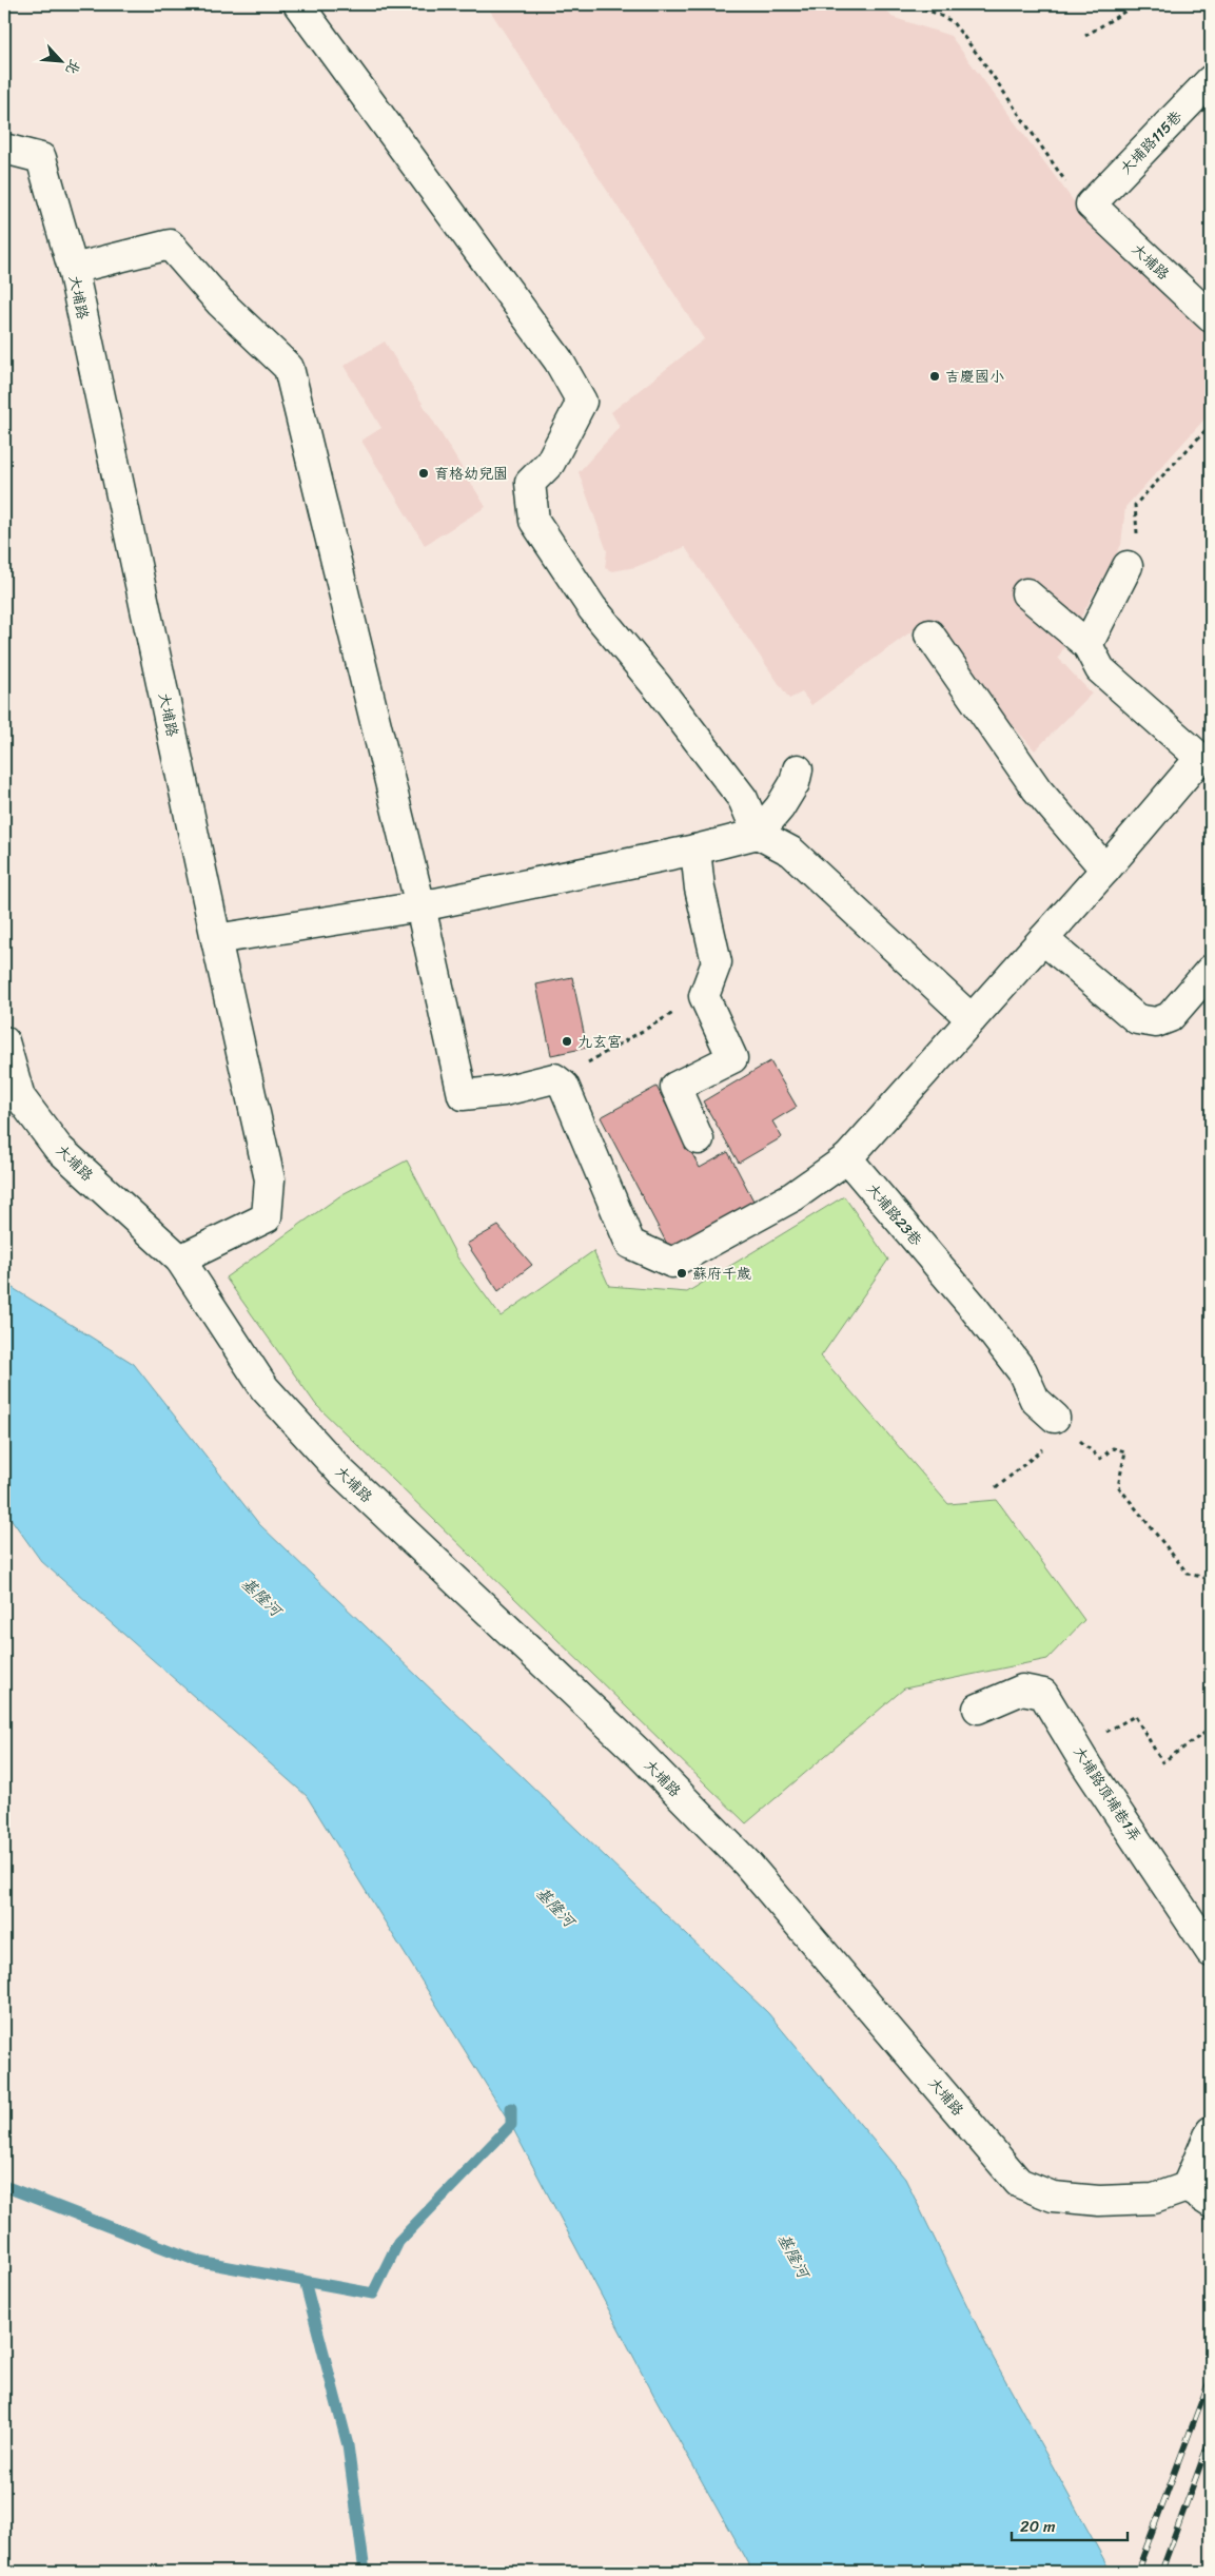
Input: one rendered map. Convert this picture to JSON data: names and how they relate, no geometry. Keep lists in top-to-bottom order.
{
  "streets": {
    "street": [
      "大埔路115巷",
      "大埔路",
      "大埔路23巷",
      "大埔路頂埔巷1弄"
    ]
  },
  "crossings": [
    ["大埔路115巷", "大埔路"]
  ],
  "water": ["基隆河"],
  "places": [
    "吉慶國小",
    "育格幼兒園",
    "九玄宮",
    "蘇府千歲"
  ],
  "scale_bar": "20 m",
  "north": "bottom right"
}
